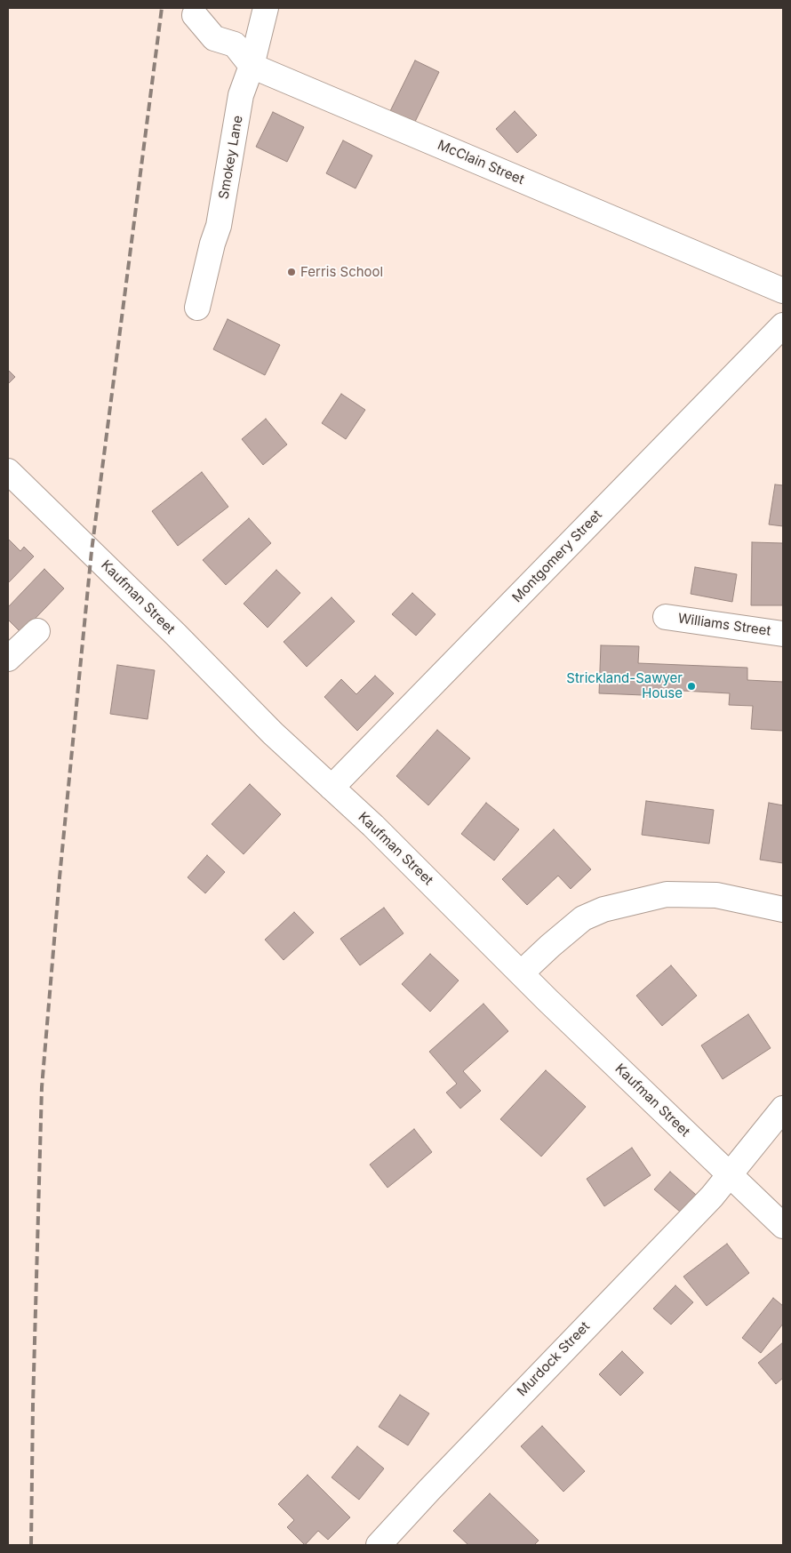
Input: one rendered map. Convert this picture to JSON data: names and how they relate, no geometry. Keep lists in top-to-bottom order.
{
  "streets": {
    "street": [
      "Smokey Lane",
      "McClain Street",
      "Montgomery Street",
      "Kaufman Street",
      "Williams Street",
      "Murdock Street"
    ]
  },
  "crossings": [
    ["Smokey Lane", "McClain Street"],
    ["Montgomery Street", "Kaufman Street"],
    ["Kaufman Street", "Murdock Street"]
  ],
  "places": ["Ferris School", "Strickland-Sawyer House"]
}
